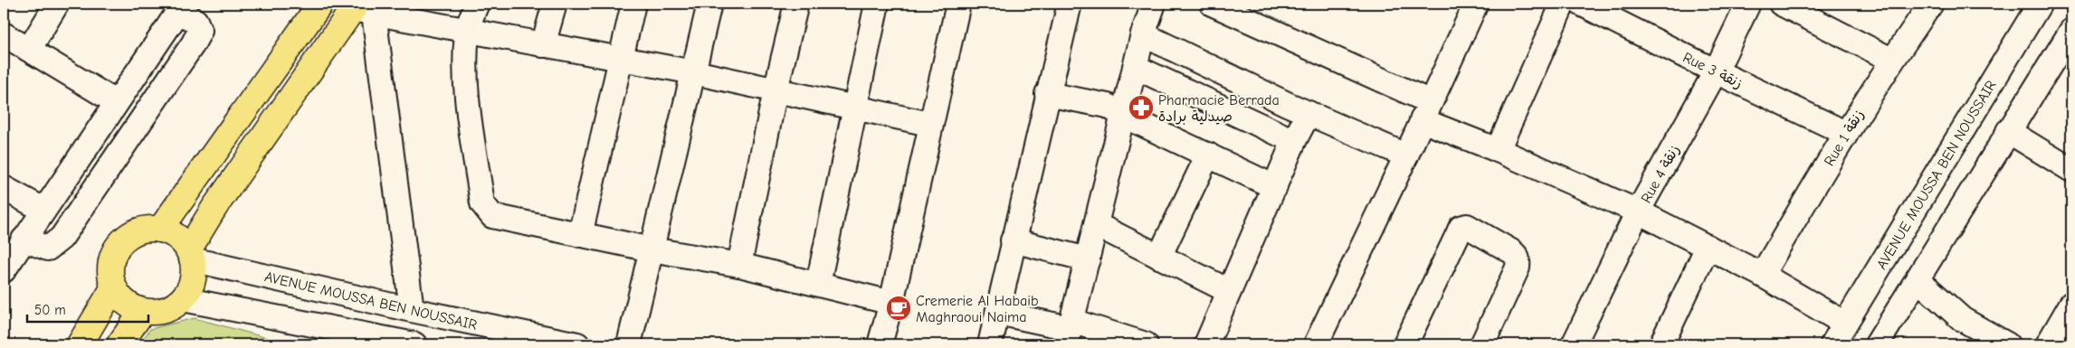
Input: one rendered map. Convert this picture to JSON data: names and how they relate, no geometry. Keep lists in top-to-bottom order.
{
  "streets": {
    "street": [
      "Rue 3 زنقة",
      "Rue 1 زنقة",
      "Rue 4 زنقة",
      "AVENUE MOUSSA BEN NOUSSAIR"
    ]
  },
  "crossings": [
    ["Rue 3 زنقة", "Rue 1 زنقة"],
    ["Rue 3 زنقة", "Rue 4 زنقة"]
  ],
  "places": {
    "pharmacy": ["Pharmacie Berrada صيدلية برادة"],
    "cafe": ["Cremerie Al Habaib Maghraoui Naima"]
  },
  "scale_bar": "50 m"
}
